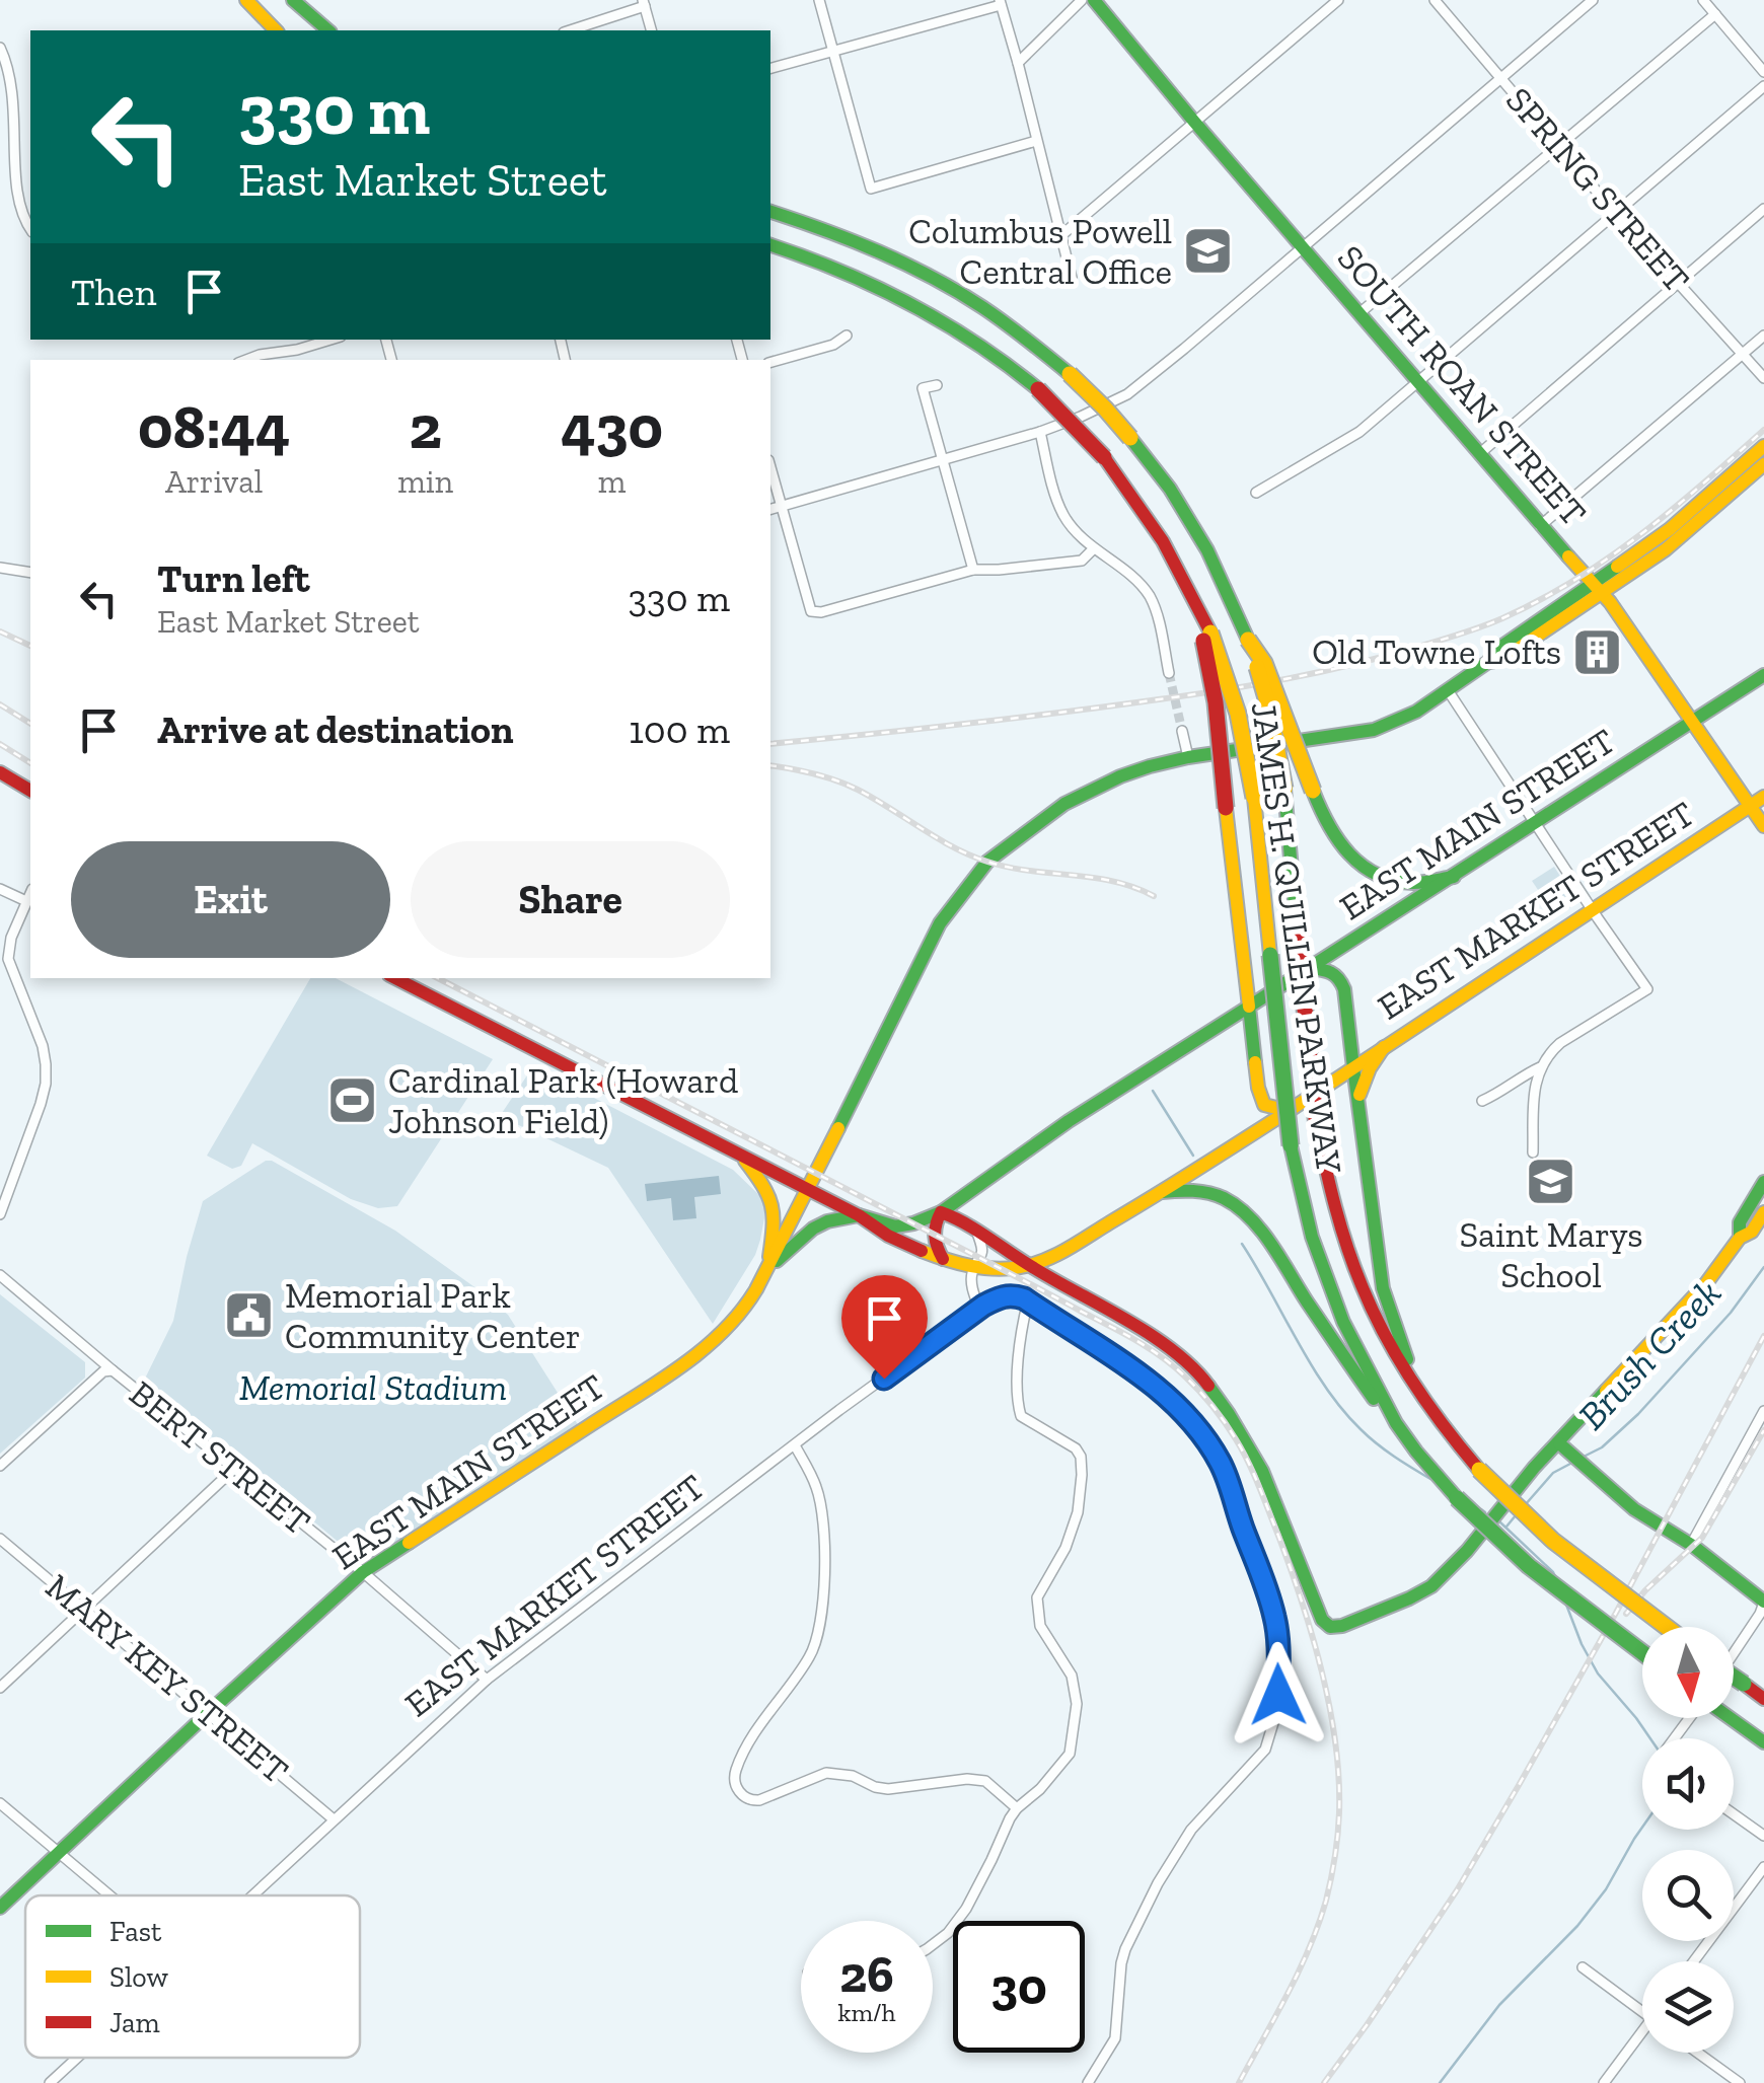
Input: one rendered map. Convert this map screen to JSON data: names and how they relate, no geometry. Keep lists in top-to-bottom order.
{
  "streets": {
    "main road": [
      "SOUTH ROAN STREET",
      "EAST MAIN STREET",
      "EAST MARKET STREET",
      "JAMES H. QUILLEN PARKWAY"
    ],
    "street": ["SPRING STREET", "BERT STREET", "MARY KEY STREET"]
  },
  "crossings": [
    ["SOUTH ROAN STREET", "EAST MAIN STREET"],
    ["SOUTH ROAN STREET", "EAST MARKET STREET"],
    ["EAST MAIN STREET", "EAST MARKET STREET"],
    ["EAST MAIN STREET", "BERT STREET"],
    ["EAST MAIN STREET", "MARY KEY STREET"],
    ["EAST MARKET STREET", "BERT STREET"],
    ["EAST MARKET STREET", "MARY KEY STREET"]
  ],
  "water": ["Brush Creek"],
  "parks": ["Memorial Stadium"],
  "places": {
    "school or university": ["Columbus Powell Central Office", "Saint Marys School"],
    "building": ["Old Towne Lofts"],
    "sports": ["Cardinal Park (Howard Johnson Field)"],
    "public building": ["Memorial Park Community Center"]
  },
  "legend": ["Fast", "Slow", "Jam"],
  "north": "bottom",
  "page": {
    "turn": ["330 m", "East Market Street"],
    "then": "Then",
    "eta": [
      "08:44",
      "Arrival",
      "2",
      "min",
      "430",
      "m"
    ],
    "list": [
      {
        "name": "Turn left",
        "note": "East Market Street",
        "value": "330 m"
      },
      {
        "name": "Arrive at destination",
        "value": "100 m"
      }
    ],
    "buttons": ["Exit", "Share"],
    "speed": "26 km/h",
    "limit": "30"
  }
}
